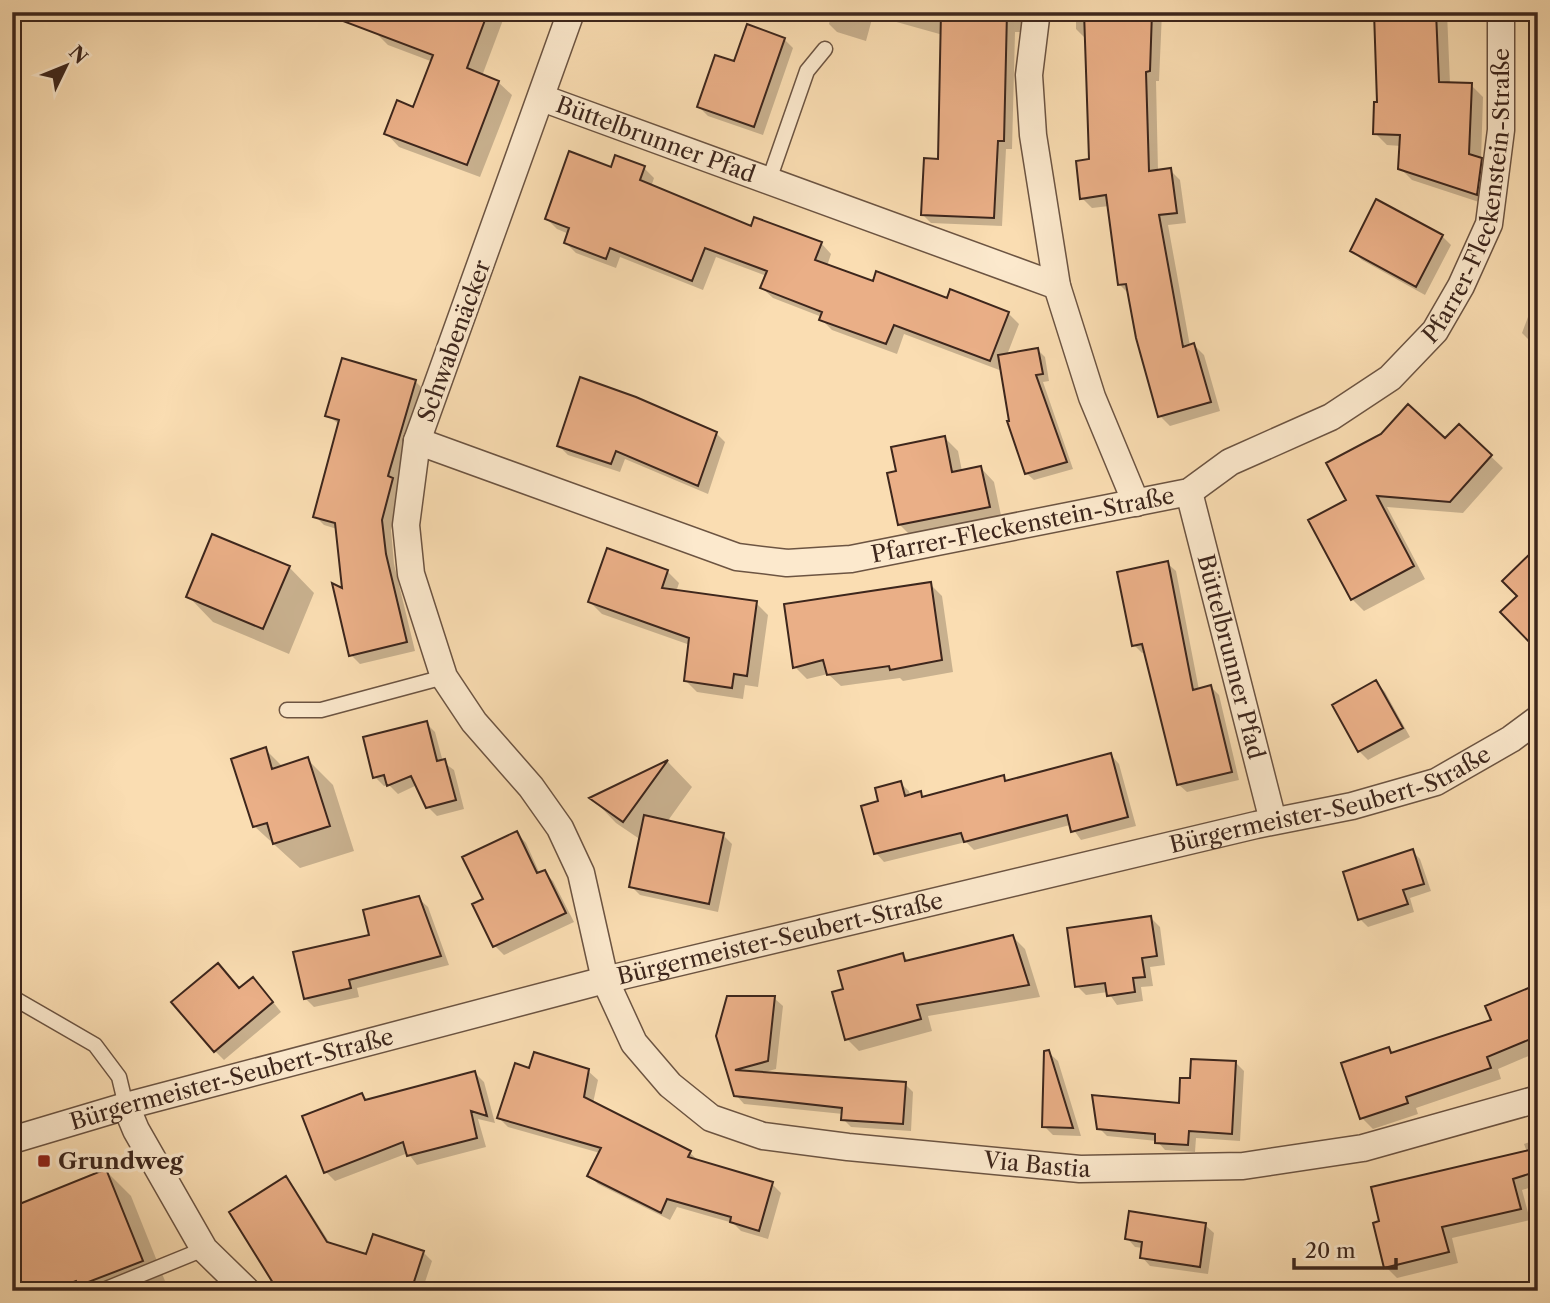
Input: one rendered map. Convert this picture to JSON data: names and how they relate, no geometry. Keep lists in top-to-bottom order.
{
  "streets": {
    "street": [
      "Büttelbrunner Pfad",
      "Pfarrer-Fleckenstein-Straße",
      "Schwabenäcker",
      "Bürgermeister-Seubert-Straße",
      "Via Bastia"
    ]
  },
  "crossings": [
    ["Büttelbrunner Pfad", "Pfarrer-Fleckenstein-Straße"],
    ["Büttelbrunner Pfad", "Schwabenäcker"],
    ["Büttelbrunner Pfad", "Bürgermeister-Seubert-Straße"],
    ["Pfarrer-Fleckenstein-Straße", "Schwabenäcker"],
    ["Schwabenäcker", "Bürgermeister-Seubert-Straße"],
    ["Schwabenäcker", "Via Bastia"],
    ["Bürgermeister-Seubert-Straße", "Via Bastia"]
  ],
  "places": {
    "transit": ["Grundweg"]
  },
  "scale_bar": "20 m",
  "north": "top right"
}
